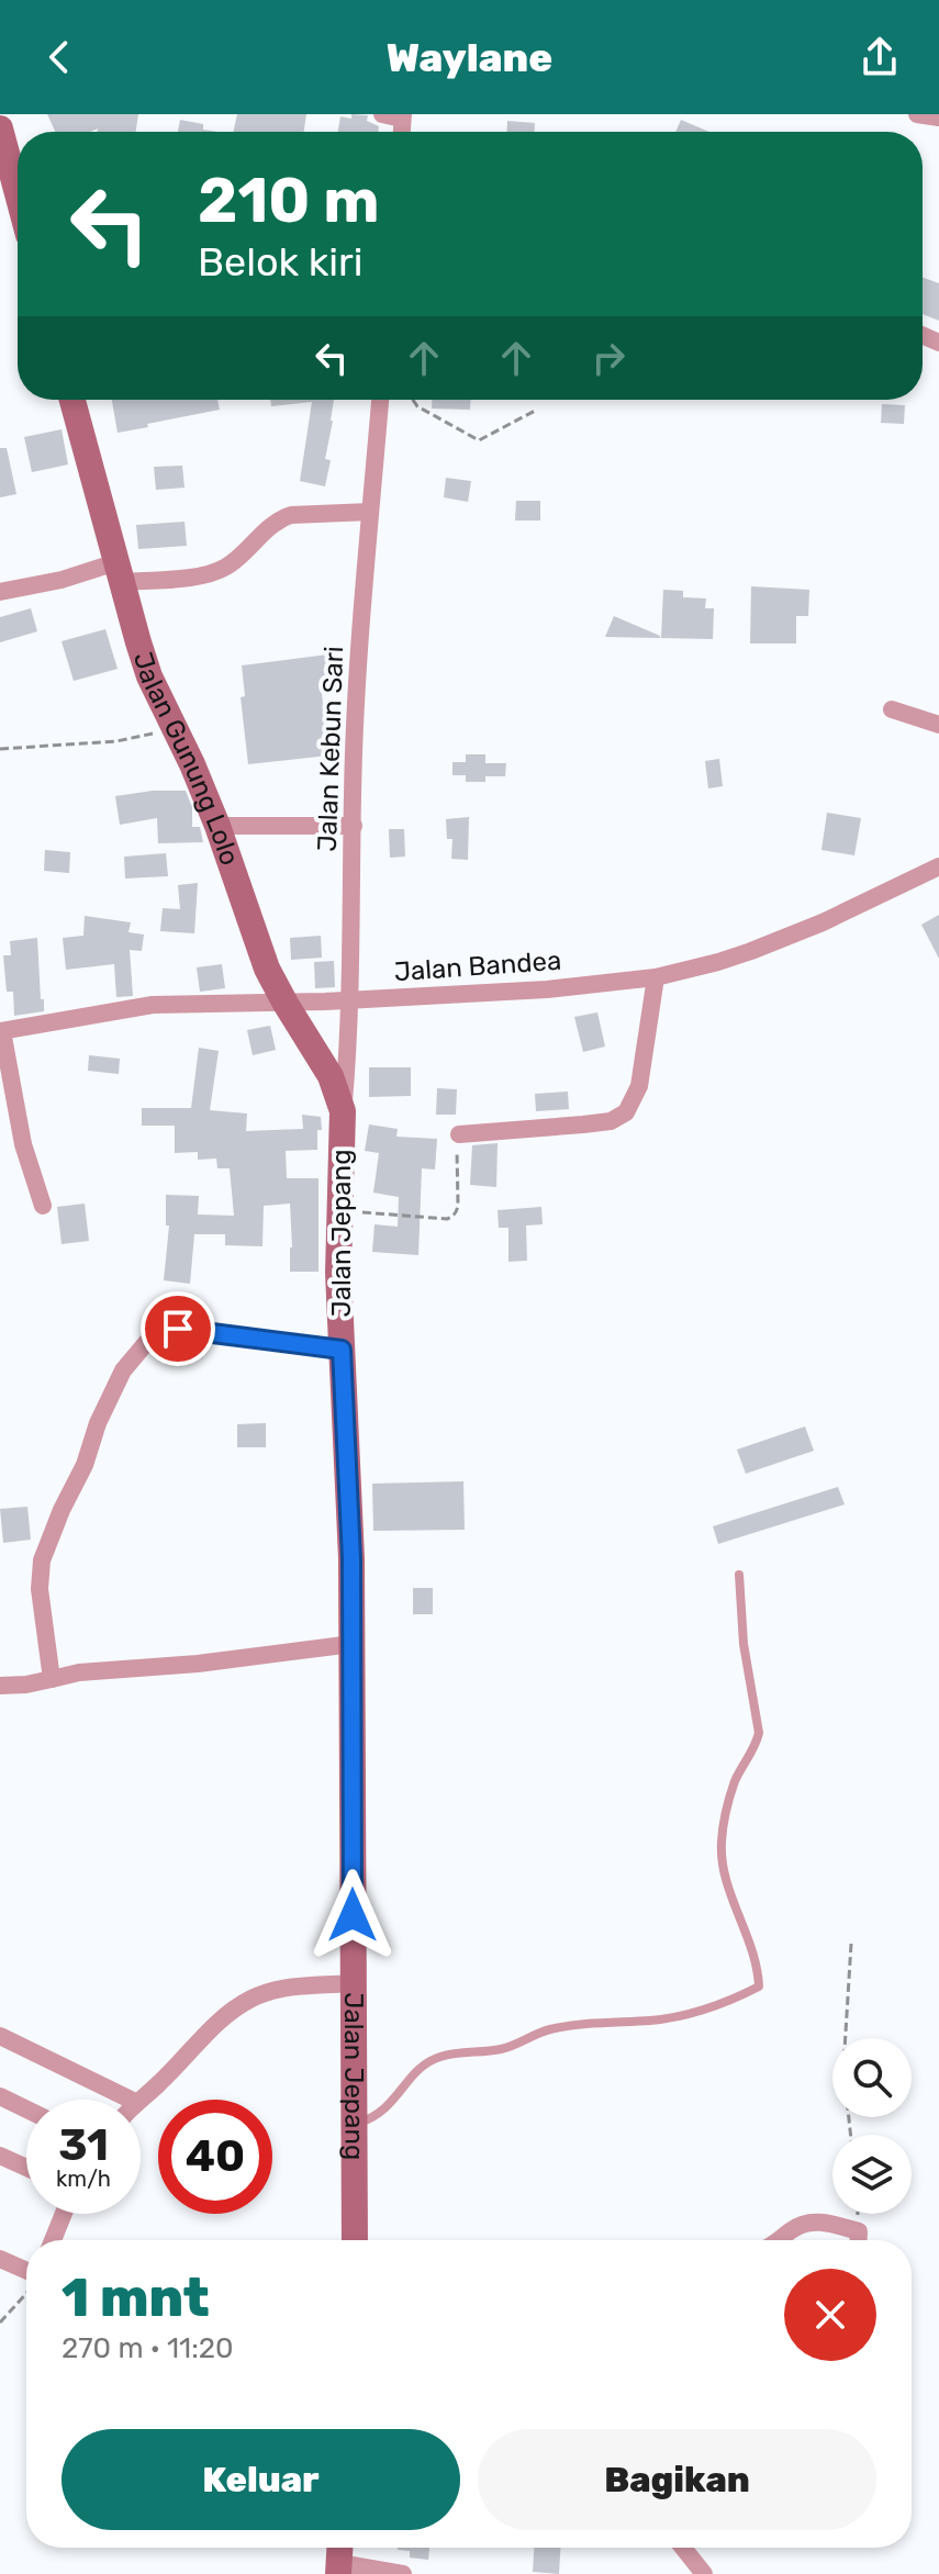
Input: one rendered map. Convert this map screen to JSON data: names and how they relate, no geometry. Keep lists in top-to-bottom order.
{
  "streets": {
    "street": [
      "Jalan Kebun Sari",
      "Jalan Gunung Lolo",
      "Jalan Bandea",
      "Jalan Jepang"
    ]
  },
  "crossings": [
    ["Jalan Kebun Sari", "Jalan Gunung Lolo"],
    ["Jalan Kebun Sari", "Jalan Bandea"],
    ["Jalan Kebun Sari", "Jalan Jepang"],
    ["Jalan Gunung Lolo", "Jalan Bandea"],
    ["Jalan Gunung Lolo", "Jalan Jepang"]
  ],
  "page": {
    "header": "Waylane",
    "turn": ["210 m", "Belok kiri"],
    "speed": "31 km/h",
    "limit": "40",
    "heading": ["1 mnt", "270 m · 11:20"],
    "buttons": ["Keluar", "Bagikan"]
  }
}
